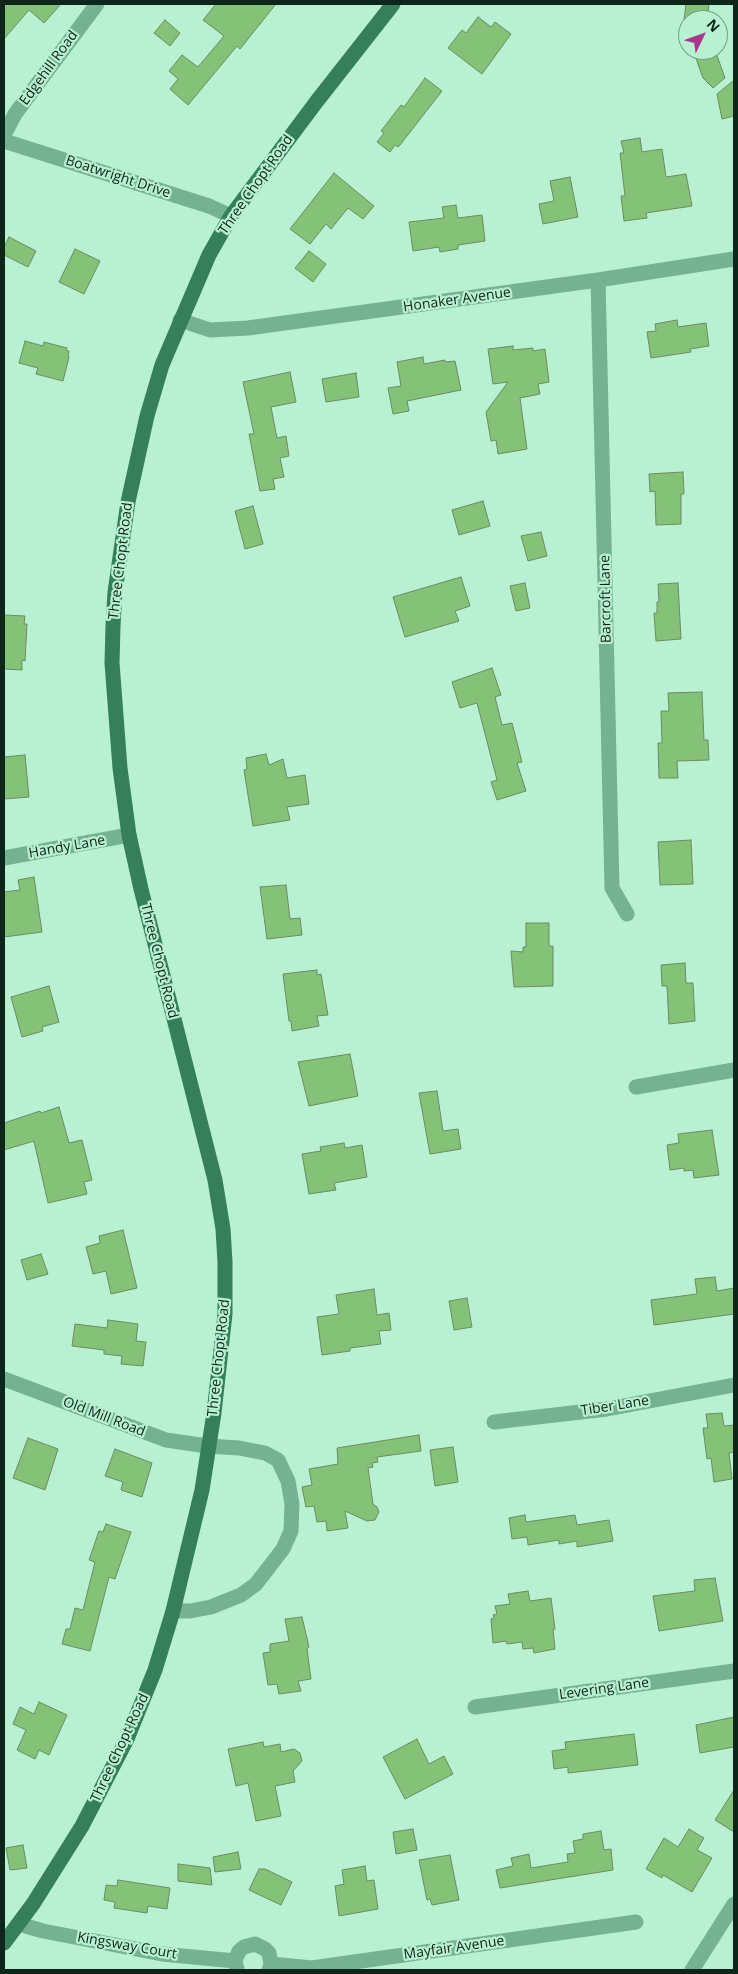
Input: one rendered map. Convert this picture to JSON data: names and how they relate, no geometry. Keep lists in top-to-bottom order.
{
  "streets": {
    "main road": ["Three Chopt Road"],
    "street": [
      "Edgehill Road",
      "Boatwright Drive",
      "Honaker Avenue",
      "Barcroft Lane",
      "Handy Lane",
      "Tiber Lane",
      "Old Mill Road",
      "Levering Lane",
      "Kingsway Court",
      "Mayfair Avenue"
    ]
  },
  "crossings": [
    ["Boatwright Drive", "Three Chopt Road"],
    ["Three Chopt Road", "Honaker Avenue"],
    ["Three Chopt Road", "Handy Lane"],
    ["Three Chopt Road", "Old Mill Road"],
    ["Three Chopt Road", "Kingsway Court"],
    ["Honaker Avenue", "Barcroft Lane"],
    ["Kingsway Court", "Mayfair Avenue"]
  ],
  "north": "top right"
}
